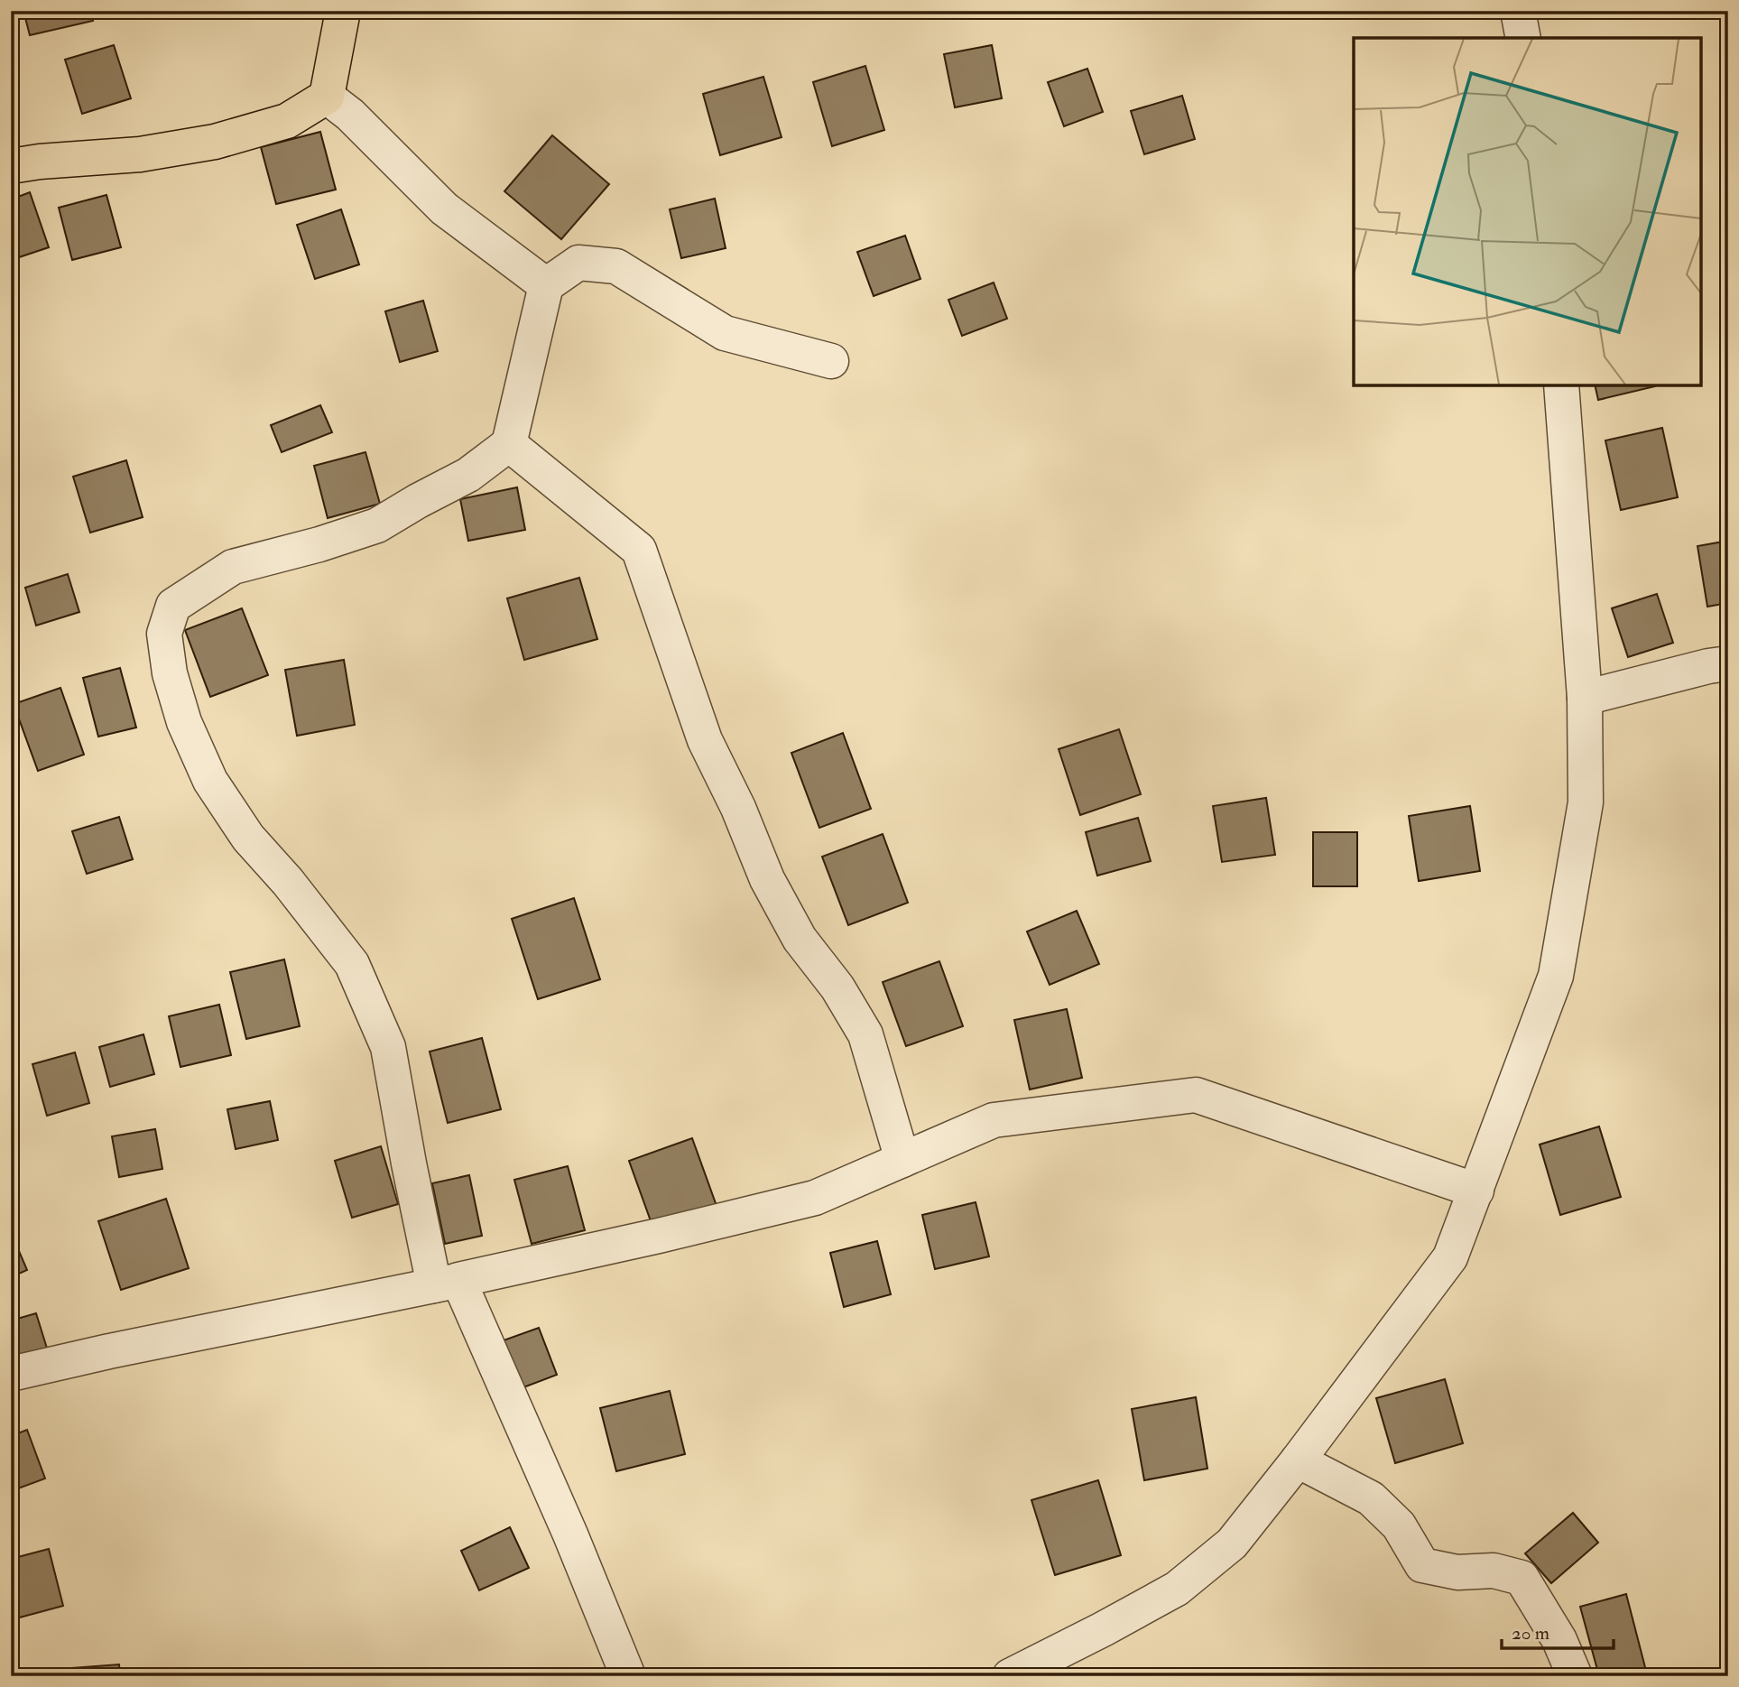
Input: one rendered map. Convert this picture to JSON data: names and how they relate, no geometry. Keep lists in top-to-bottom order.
{
  "scale_bar": "20 m"
}
